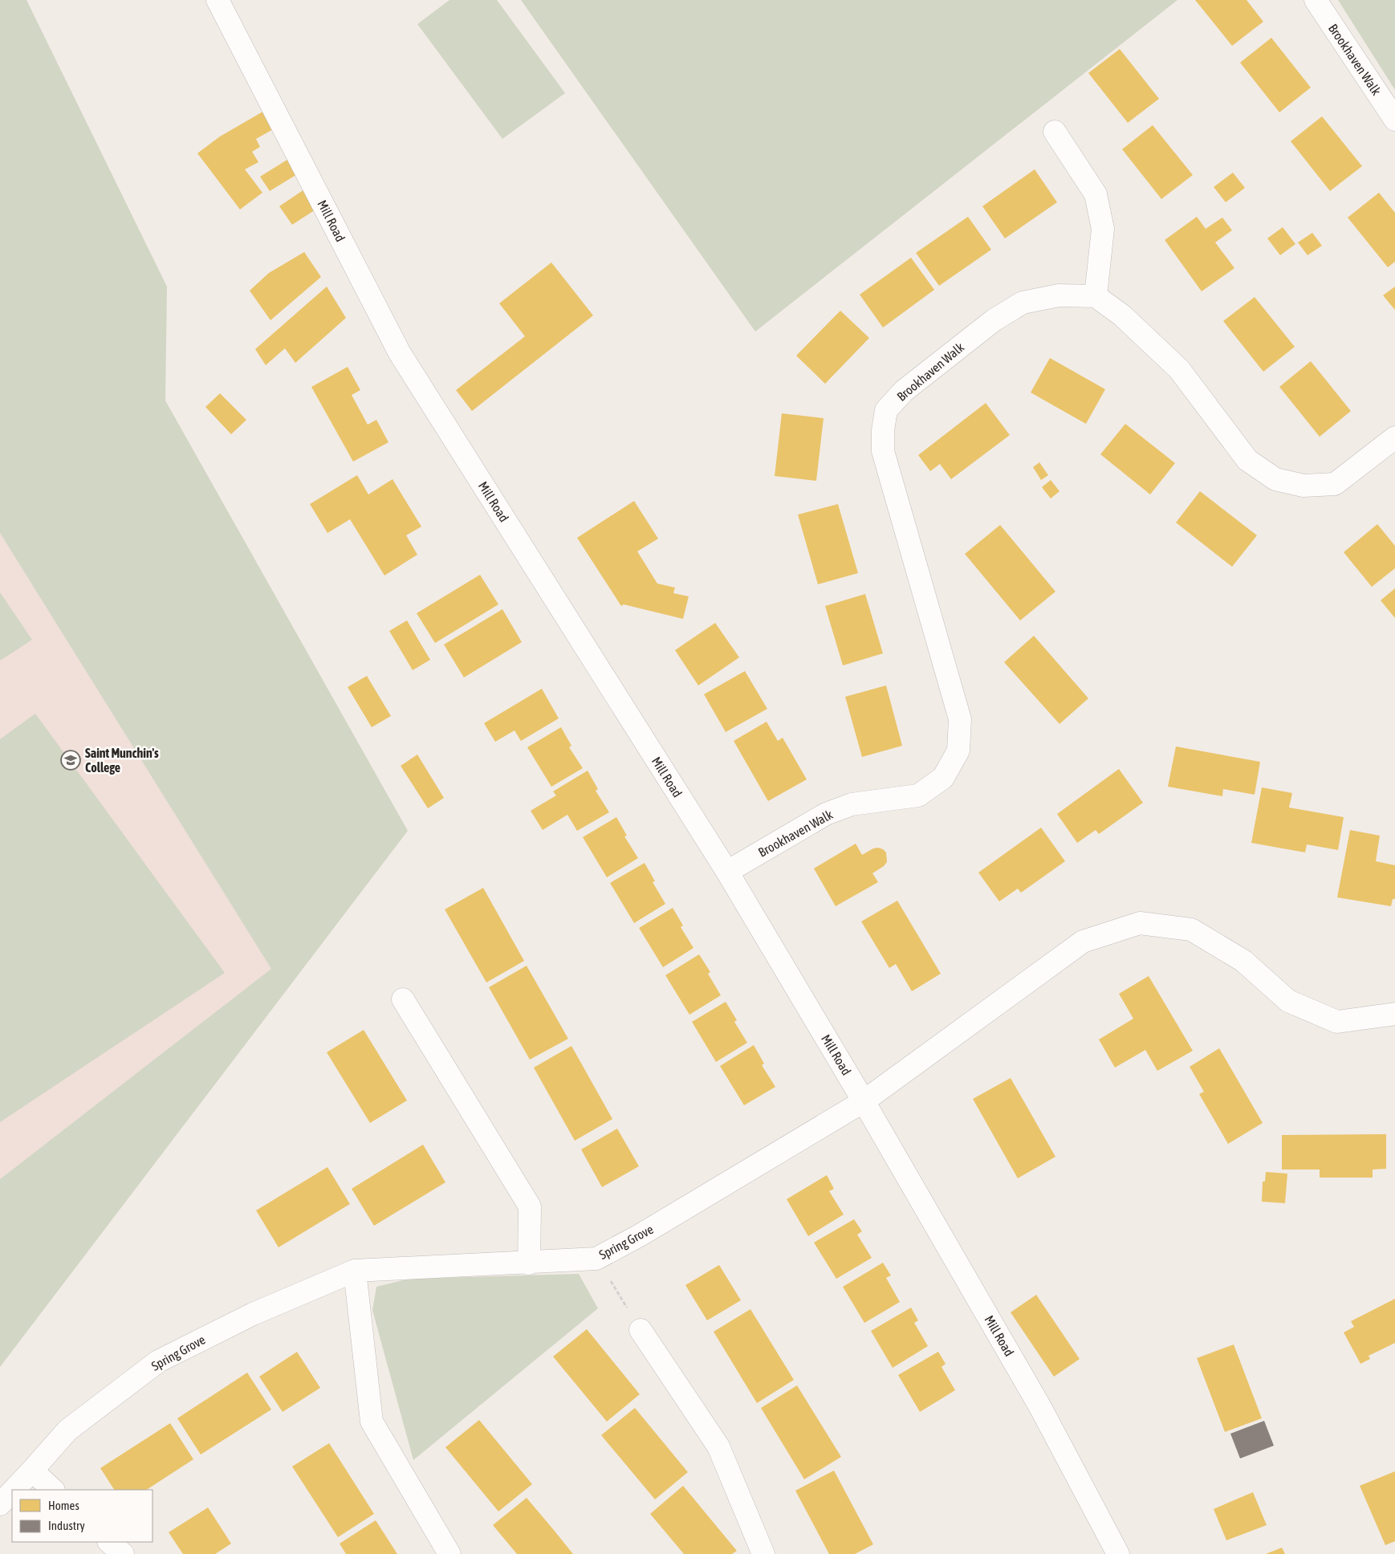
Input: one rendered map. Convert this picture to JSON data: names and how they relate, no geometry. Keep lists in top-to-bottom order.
{
  "streets": {
    "street": ["Brookhaven Walk", "Mill Road", "Spring Grove"]
  },
  "crossings": [
    ["Brookhaven Walk", "Mill Road"],
    ["Mill Road", "Spring Grove"]
  ],
  "places": {
    "school or university": ["Saint Munchin's College"]
  },
  "legend": ["Homes", "Industry"]
}
